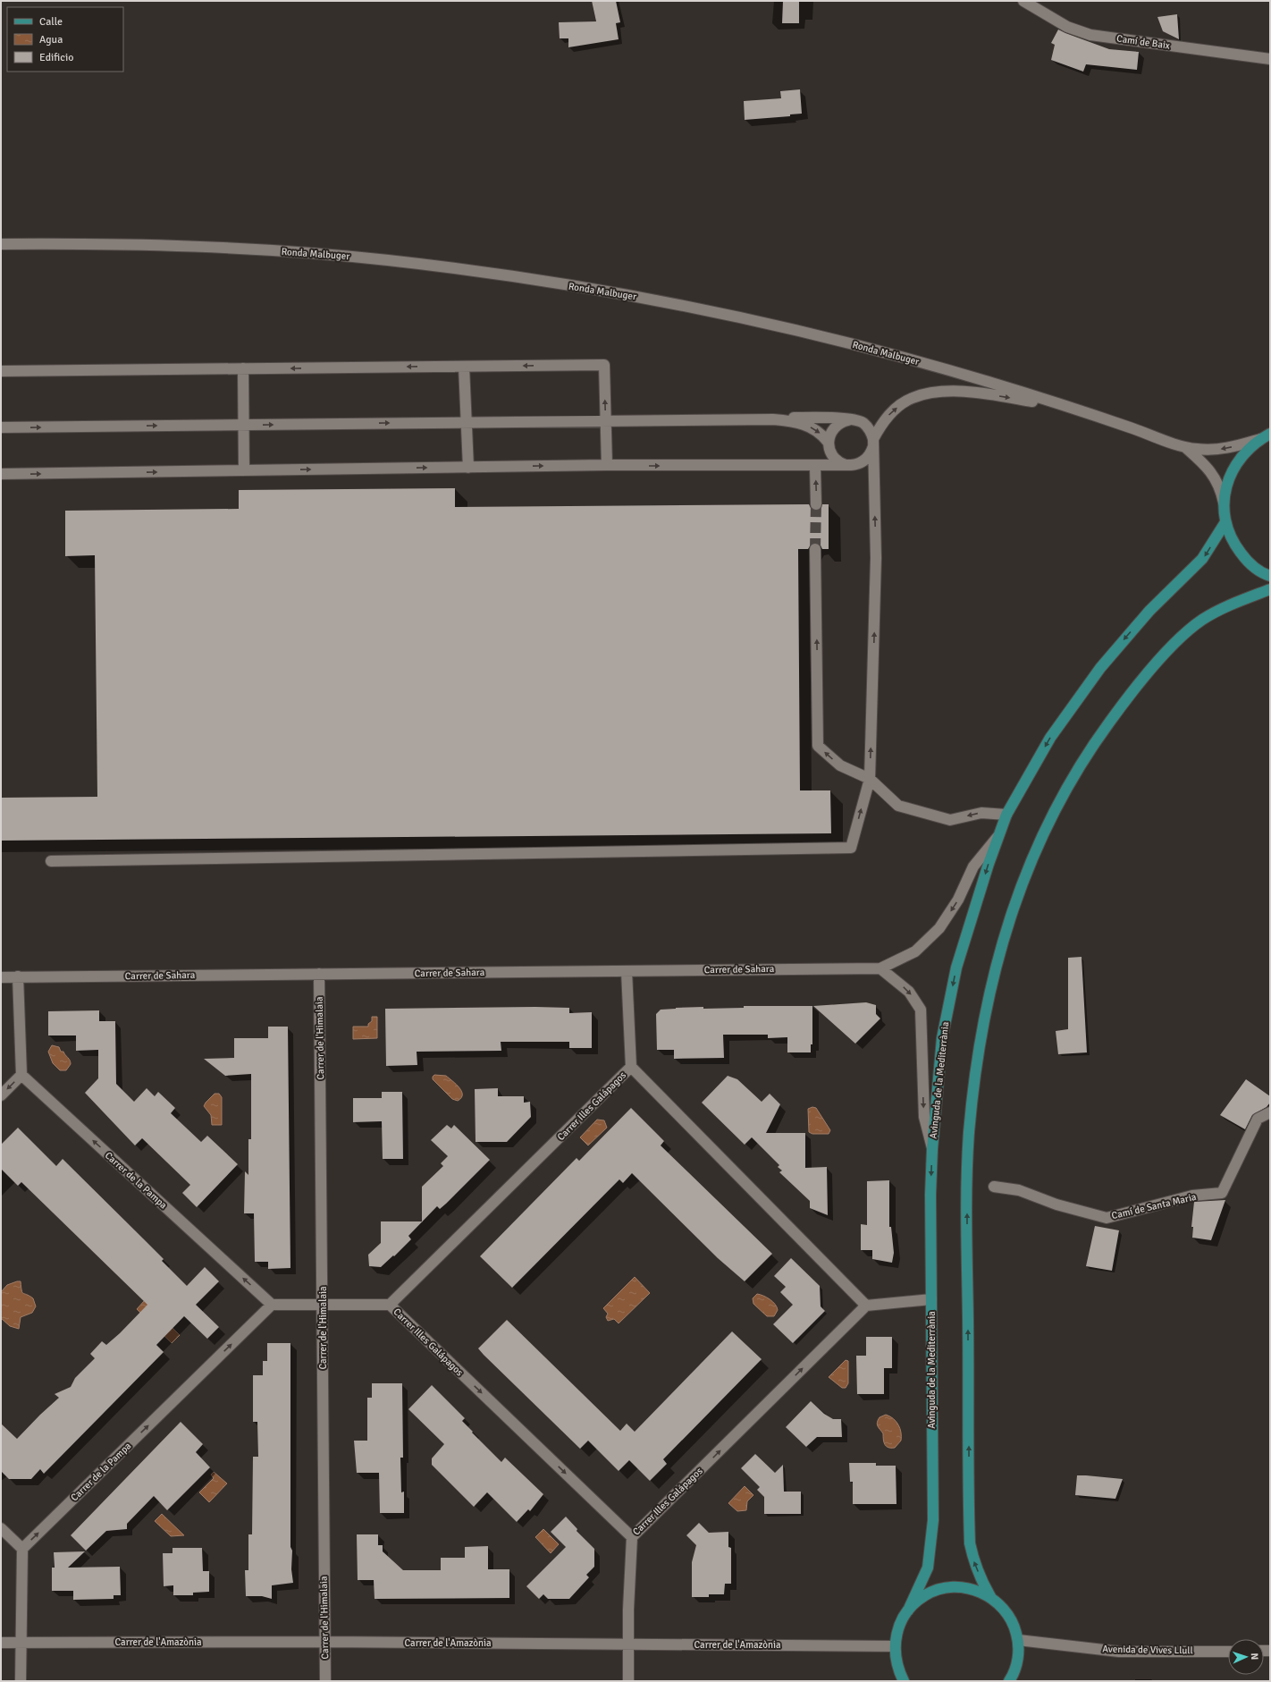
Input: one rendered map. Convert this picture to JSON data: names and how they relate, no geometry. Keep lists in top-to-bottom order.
{
  "streets": {
    "main road": ["Avinguda de la Mediterrània"],
    "street": [
      "Camí de Baix",
      "Ronda Malbuger",
      "Carrer de Sahara",
      "Carrer de l'Himalaia",
      "Carrer Illes Galápagos",
      "Carrer de la Pampa",
      "Camí de Santa Maria",
      "Carrer de l'Amazònia",
      "Avenida de Vives Llull"
    ]
  },
  "crossings": [
    ["Carrer de Sahara", "Carrer de l'Himalaia"],
    ["Carrer de Sahara", "Avinguda de la Mediterrània"],
    ["Carrer de l'Himalaia", "Carrer Illes Galápagos"],
    ["Carrer de l'Himalaia", "Carrer de l'Amazònia"]
  ],
  "legend": ["Calle", "Agua", "Edificio"],
  "north": "right"
}
